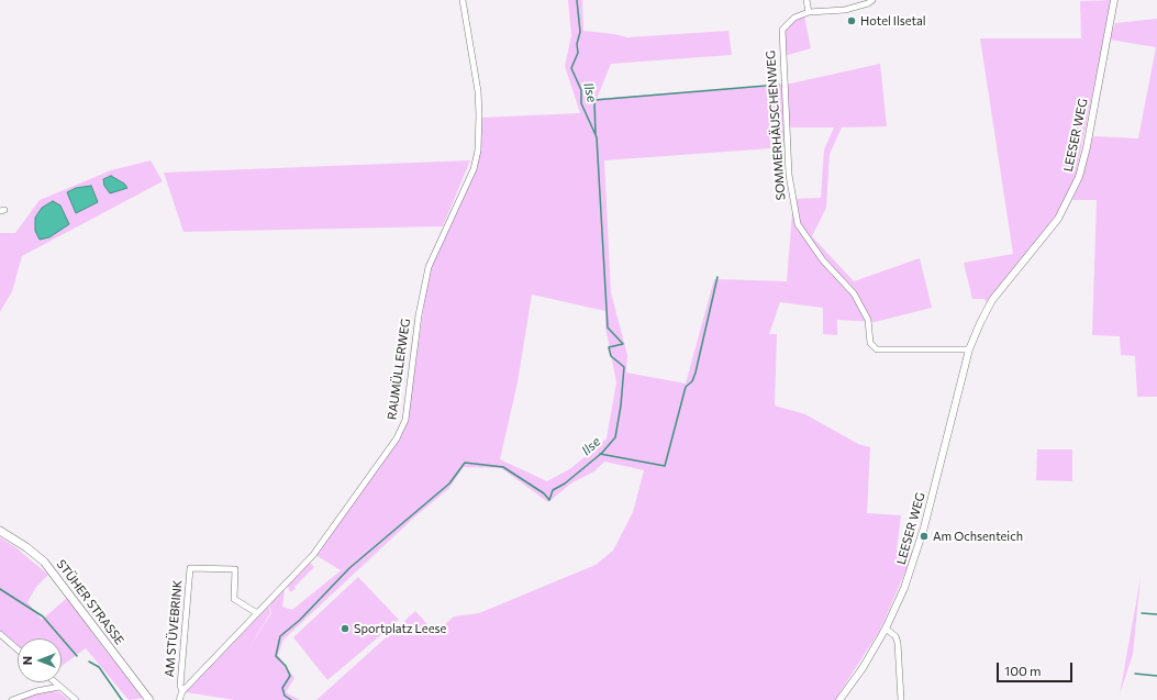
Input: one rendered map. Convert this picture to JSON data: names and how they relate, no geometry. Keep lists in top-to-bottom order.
{
  "streets": {
    "main road": ["STÜHER STRASSE"],
    "street": [
      "SOMMERHÄUSCHENWEG",
      "LEESER WEG",
      "RAUMÜLLERWEG",
      "AM STÜVEBRINK"
    ]
  },
  "crossings": [
    ["SOMMERHÄUSCHENWEG", "LEESER WEG"],
    ["RAUMÜLLERWEG", "AM STÜVEBRINK"]
  ],
  "water": ["Ilse"],
  "places": ["Hotel Ilsetal", "Am Ochsenteich", "Sportplatz Leese"],
  "scale_bar": "100 m",
  "north": "left"
}
